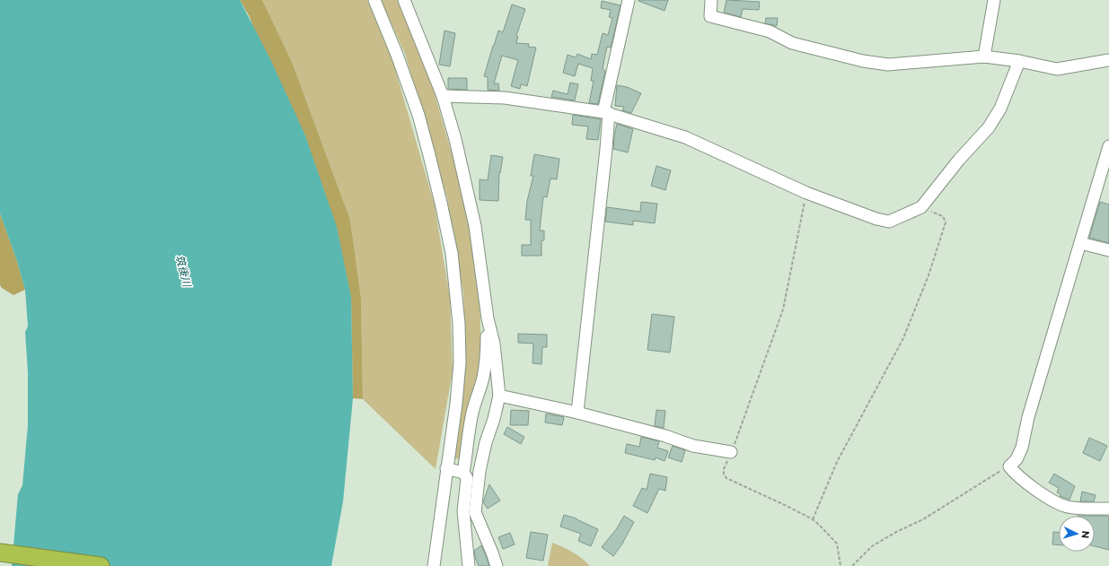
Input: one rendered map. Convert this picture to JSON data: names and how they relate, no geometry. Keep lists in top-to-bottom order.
{
  "water": ["筑後川"],
  "north": "right"
}
